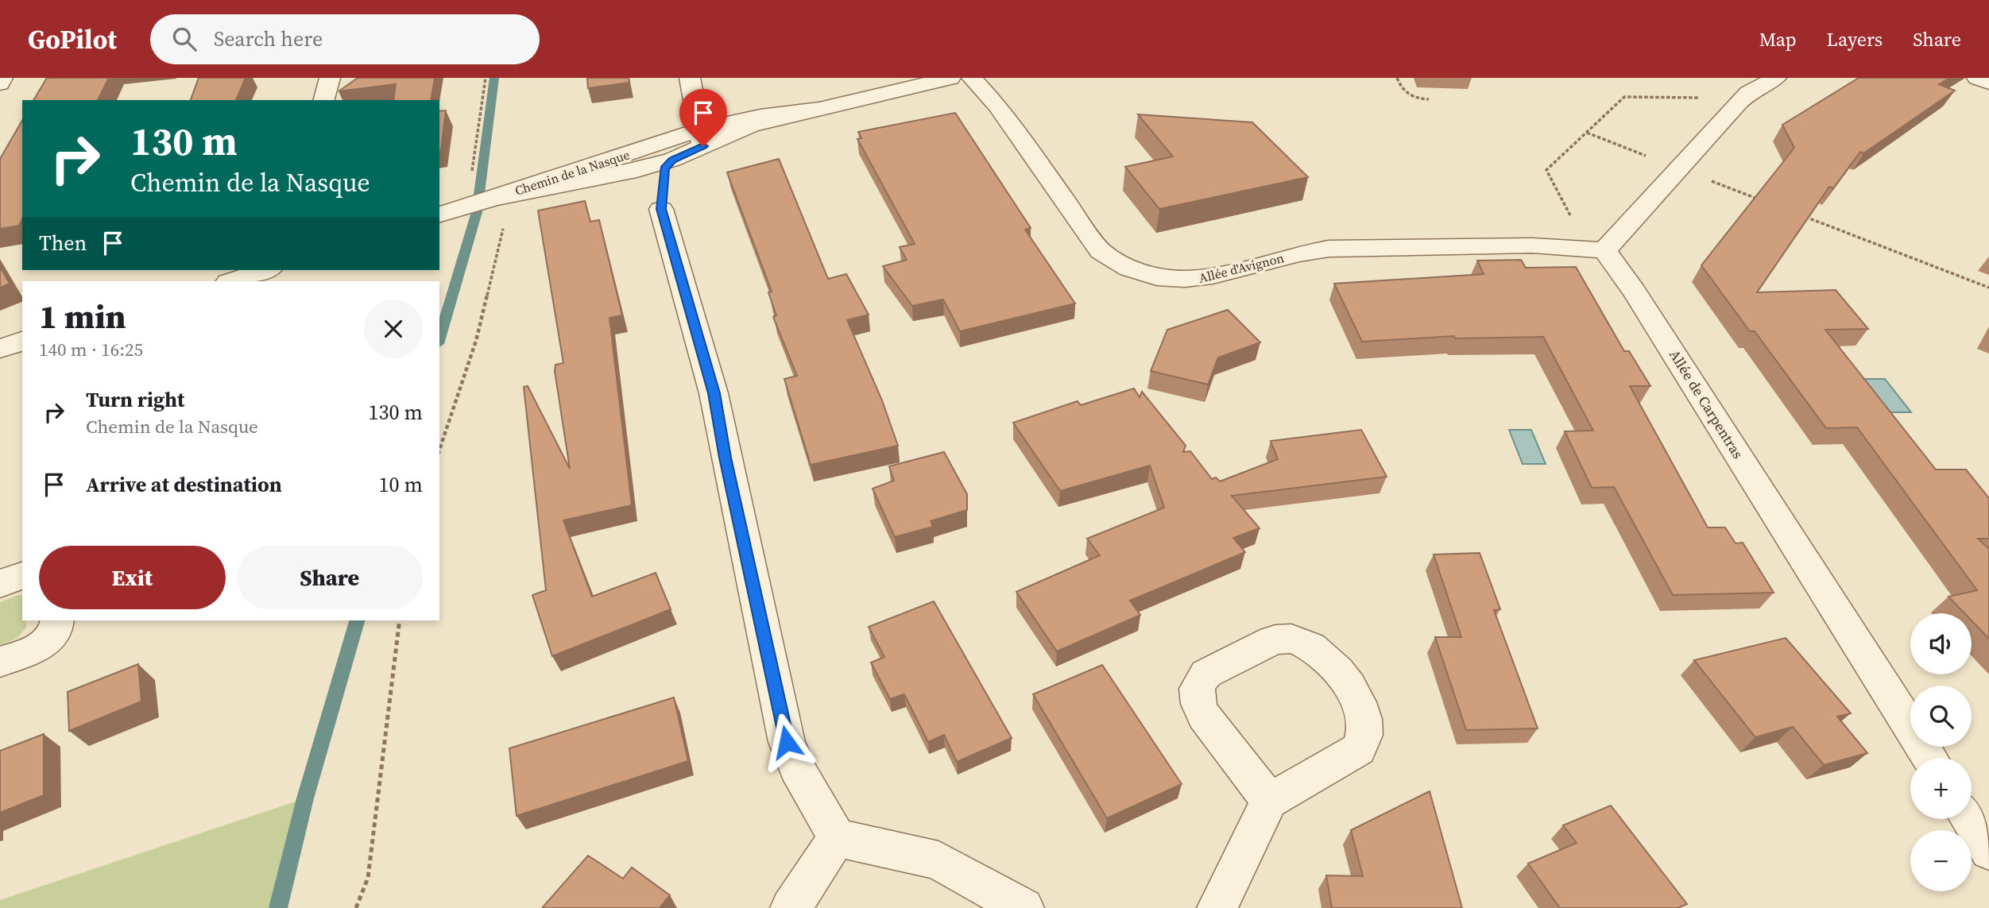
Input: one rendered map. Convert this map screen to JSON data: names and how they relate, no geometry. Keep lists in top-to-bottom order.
{
  "streets": {
    "street": ["Chemin de la Nasque", "Allée d'Avignon", "Allée de Carpentras"]
  },
  "crossings": [
    ["Allée d'Avignon", "Allée de Carpentras"]
  ],
  "page": {
    "header": "GoPilot",
    "search": "Search here",
    "nav": ["Map", "Layers", "Share"],
    "turn": ["130 m", "Chemin de la Nasque"],
    "then": "Then",
    "heading": ["1 min", "140 m · 16:25"],
    "list": [
      {
        "name": "Turn right",
        "note": "Chemin de la Nasque",
        "value": "130 m"
      },
      {
        "name": "Arrive at destination",
        "value": "10 m"
      }
    ],
    "buttons": ["Exit", "Share"],
    "map_buttons": ["+", "−"]
  }
}
